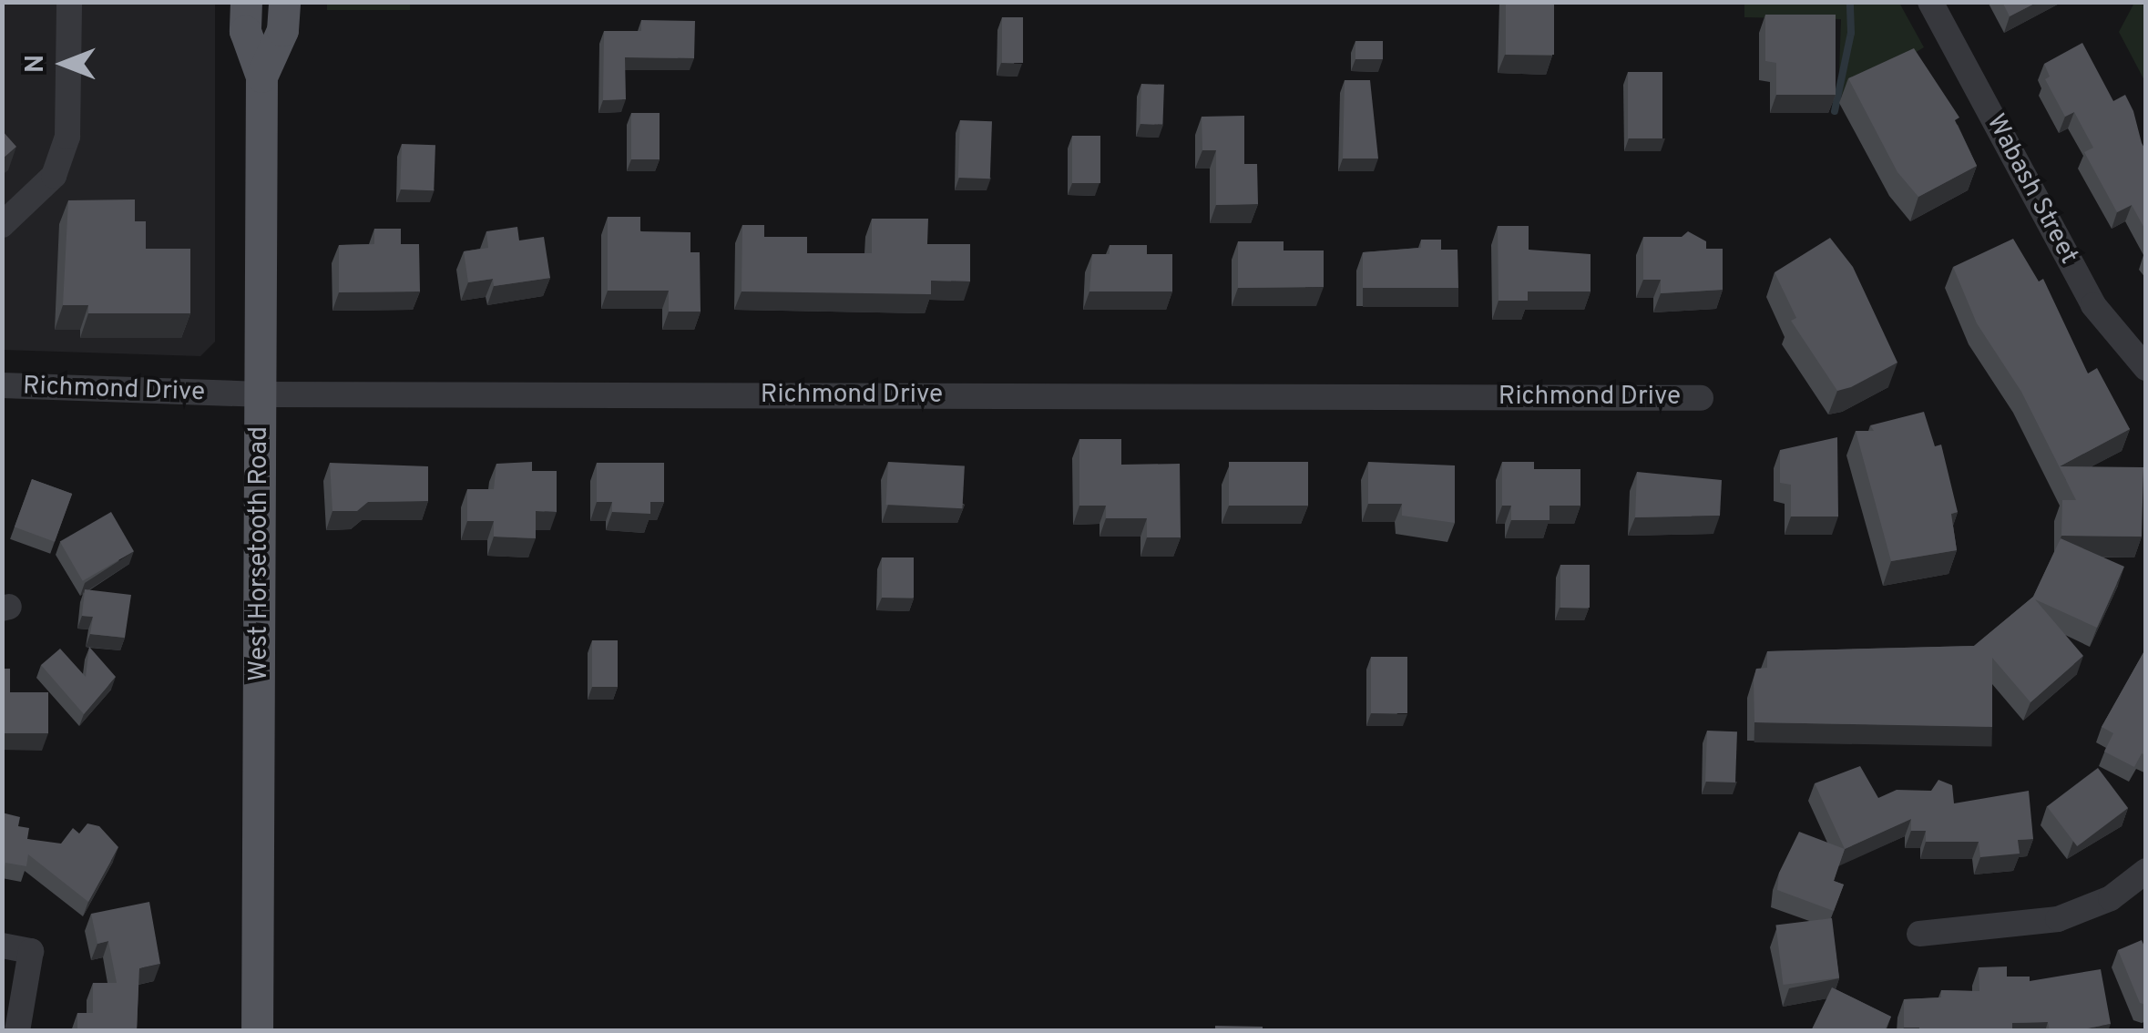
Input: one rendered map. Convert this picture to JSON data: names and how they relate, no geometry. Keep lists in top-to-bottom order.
{
  "streets": {
    "main road": ["West Horsetooth Road"],
    "street": ["Wabash Street", "Richmond Drive"]
  },
  "crossings": [
    ["Richmond Drive", "West Horsetooth Road"]
  ],
  "north": "left"
}
